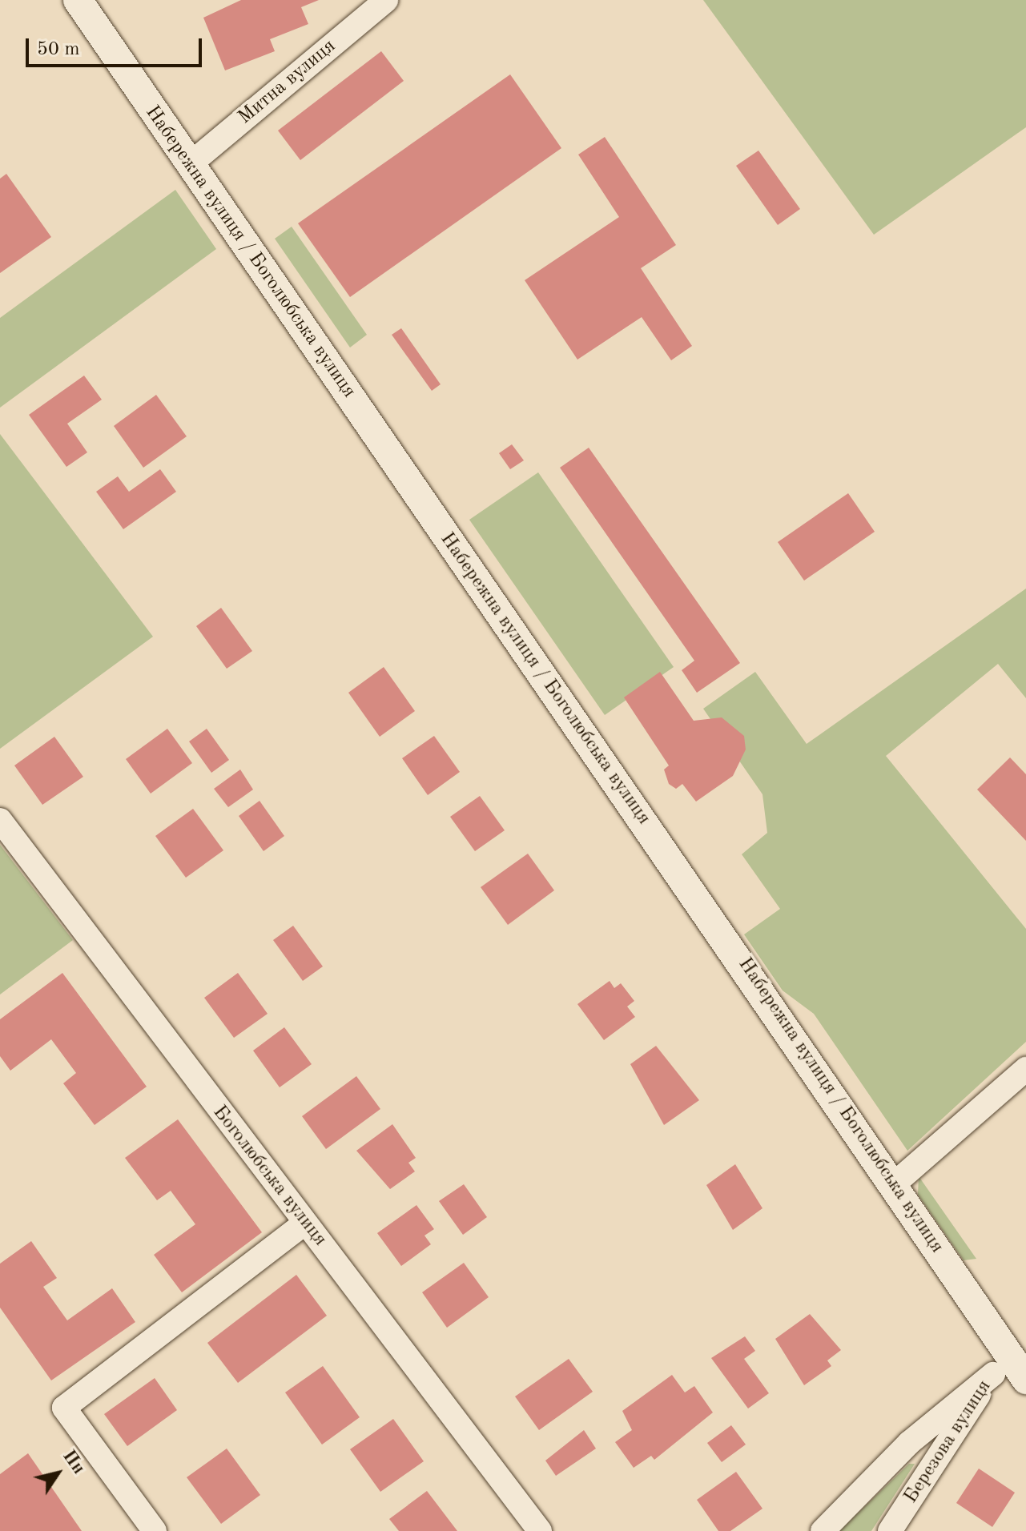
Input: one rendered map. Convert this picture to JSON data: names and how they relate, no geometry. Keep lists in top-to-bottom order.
{
  "streets": {
    "street": [
      "Митна вулиця",
      "Набережна вулиця / Боголюбська вулиця",
      "Боголюбська вулиця",
      "Березова вулиця"
    ]
  },
  "crossings": [
    ["Митна вулиця", "Набережна вулиця / Боголюбська вулиця"],
    ["Набережна вулиця / Боголюбська вулиця", "Березова вулиця"]
  ],
  "scale_bar": "50 m",
  "north": "top right"
}
